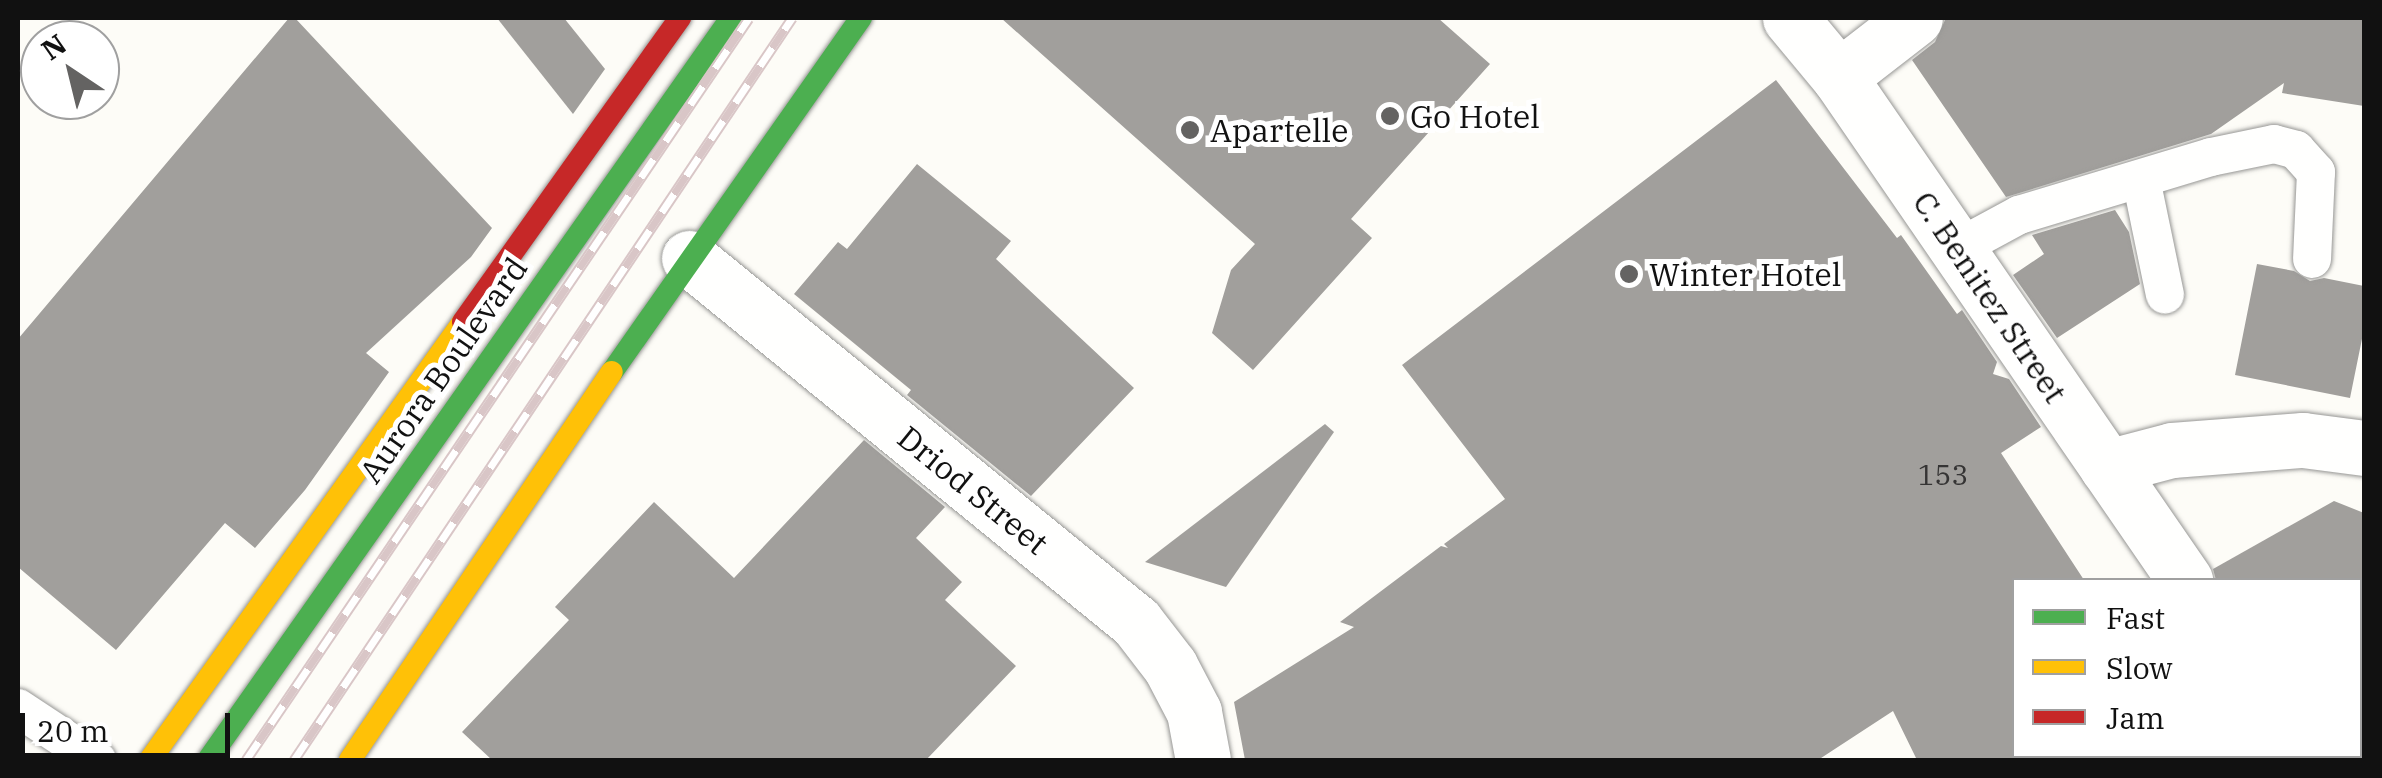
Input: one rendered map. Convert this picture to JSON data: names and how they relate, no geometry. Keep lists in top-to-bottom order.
{
  "streets": {
    "main road": ["Aurora Boulevard"],
    "street": ["C. Benitez Street", "Driod Street"]
  },
  "places": ["Go Hotel", "Apartelle", "Winter Hotel"],
  "house_numbers": ["153"],
  "legend": ["Fast", "Slow", "Jam"],
  "scale_bar": "20 m",
  "north": "top left"
}
